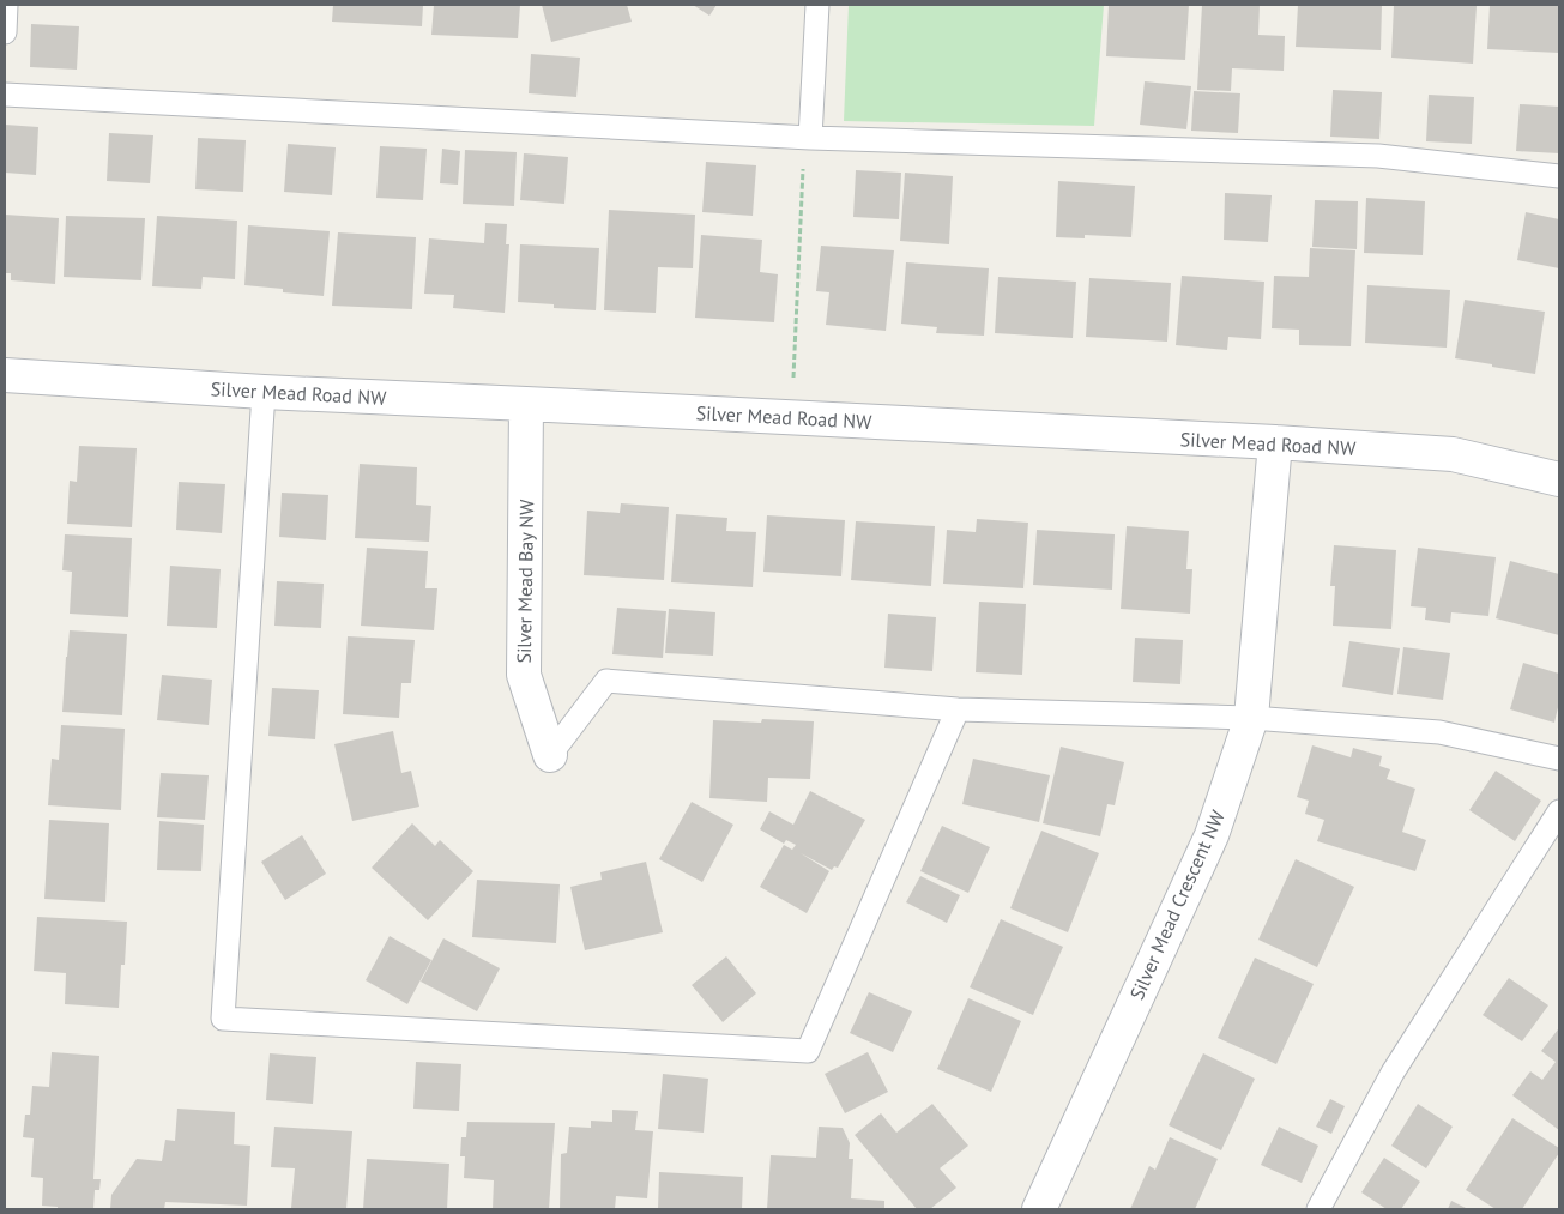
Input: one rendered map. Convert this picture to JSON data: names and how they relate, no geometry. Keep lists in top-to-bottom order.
{
  "streets": {
    "street": ["Silver Mead Road NW", "Silver Mead Bay NW", "Silver Mead Crescent NW"]
  },
  "crossings": [
    ["Silver Mead Road NW", "Silver Mead Bay NW"],
    ["Silver Mead Road NW", "Silver Mead Crescent NW"]
  ]
}
